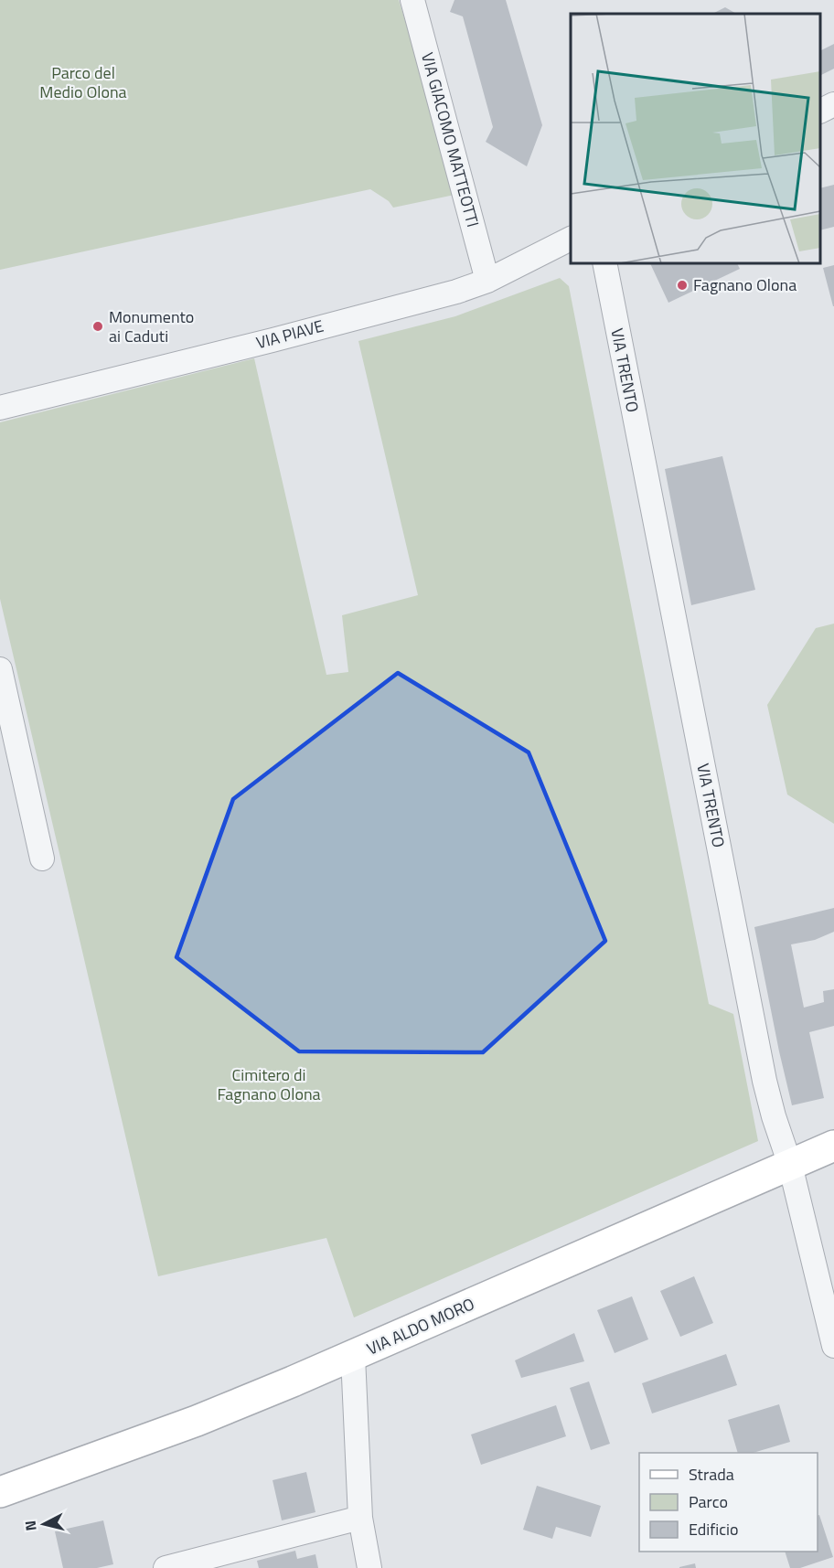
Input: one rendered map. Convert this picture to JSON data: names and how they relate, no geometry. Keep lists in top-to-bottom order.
{
  "streets": {
    "main road": ["VIA ALDO MORO"],
    "street": ["VIA GIACOMO MATTEOTTI", "VIA PIAVE", "VIA TRENTO"]
  },
  "crossings": [
    ["VIA GIACOMO MATTEOTTI", "VIA PIAVE"],
    ["VIA TRENTO", "VIA ALDO MORO"]
  ],
  "parks": ["Parco del Medio Olona", "Cimitero di Fagnano Olona"],
  "places": ["Fagnano Olona", "Monumento ai Caduti"],
  "legend": ["Strada", "Parco", "Edificio"],
  "north": "left"
}
